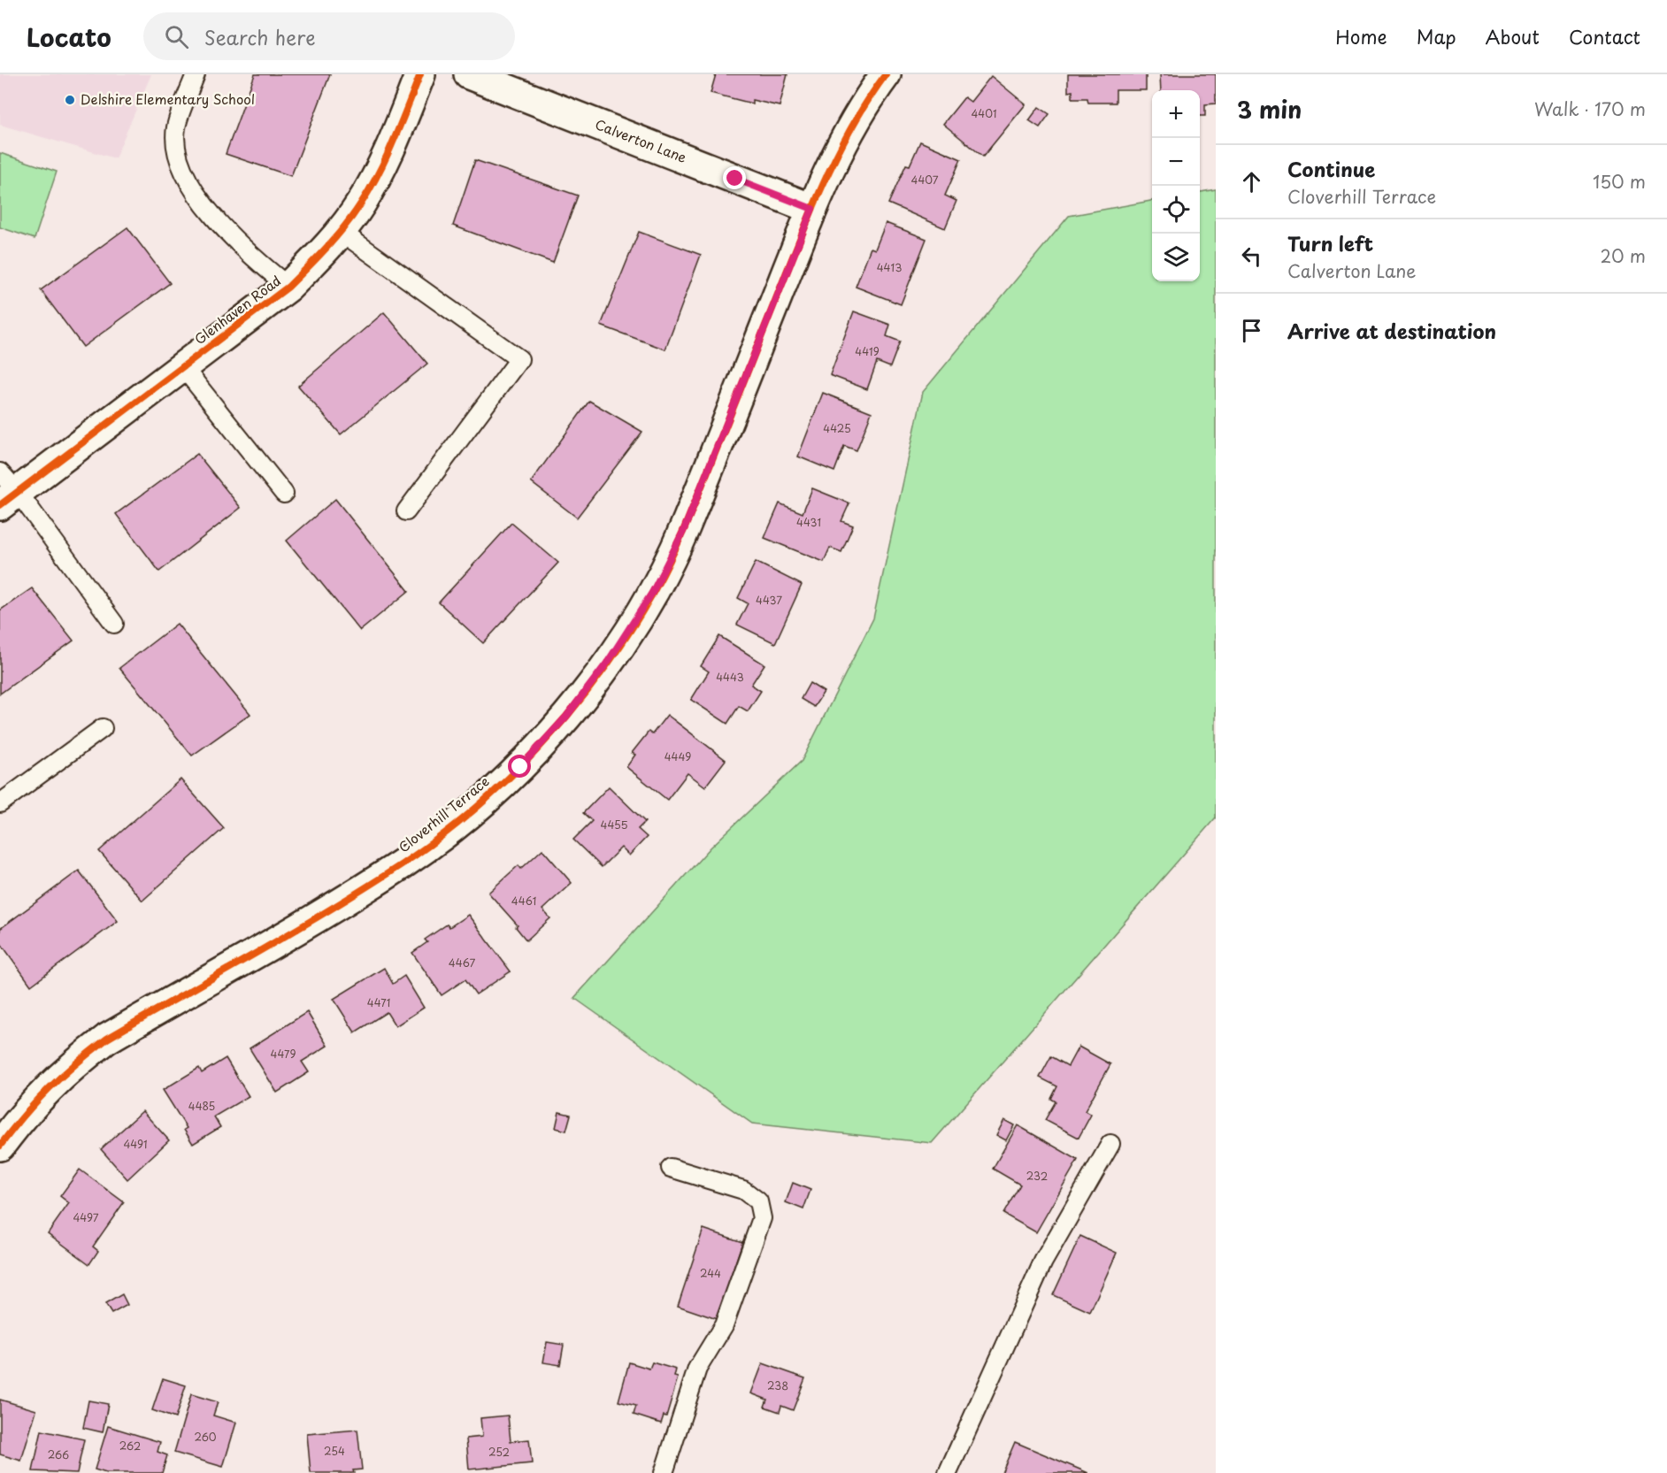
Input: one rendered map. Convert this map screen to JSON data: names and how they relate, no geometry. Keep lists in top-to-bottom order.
{
  "streets": {
    "street": ["Calverton Lane", "Glenhaven Road", "Cloverhill Terrace"]
  },
  "crossings": [
    ["Calverton Lane", "Cloverhill Terrace"]
  ],
  "places": ["Delshire Elementary School"],
  "house_numbers": [
    "4401",
    "4407",
    "4413",
    "4419",
    "4425",
    "4431",
    "4437",
    "4443",
    "4449",
    "4455",
    "4461",
    "4467",
    "4471",
    "4479",
    "4485",
    "4491",
    "232",
    "4497",
    "244",
    "238",
    "260",
    "262",
    "254",
    "252",
    "266"
  ],
  "page": {
    "header": "Locato",
    "search": "Search here",
    "nav": [
      "Home",
      "Map",
      "About",
      "Contact"
    ],
    "heading": ["3 min", "Walk · 170 m"],
    "map_buttons": ["+", "−"],
    "list": [
      ["Continue", "Cloverhill Terrace", "150 m"],
      ["Turn left", "Calverton Lane", "20 m"],
      "Arrive at destination"
    ]
  }
}
